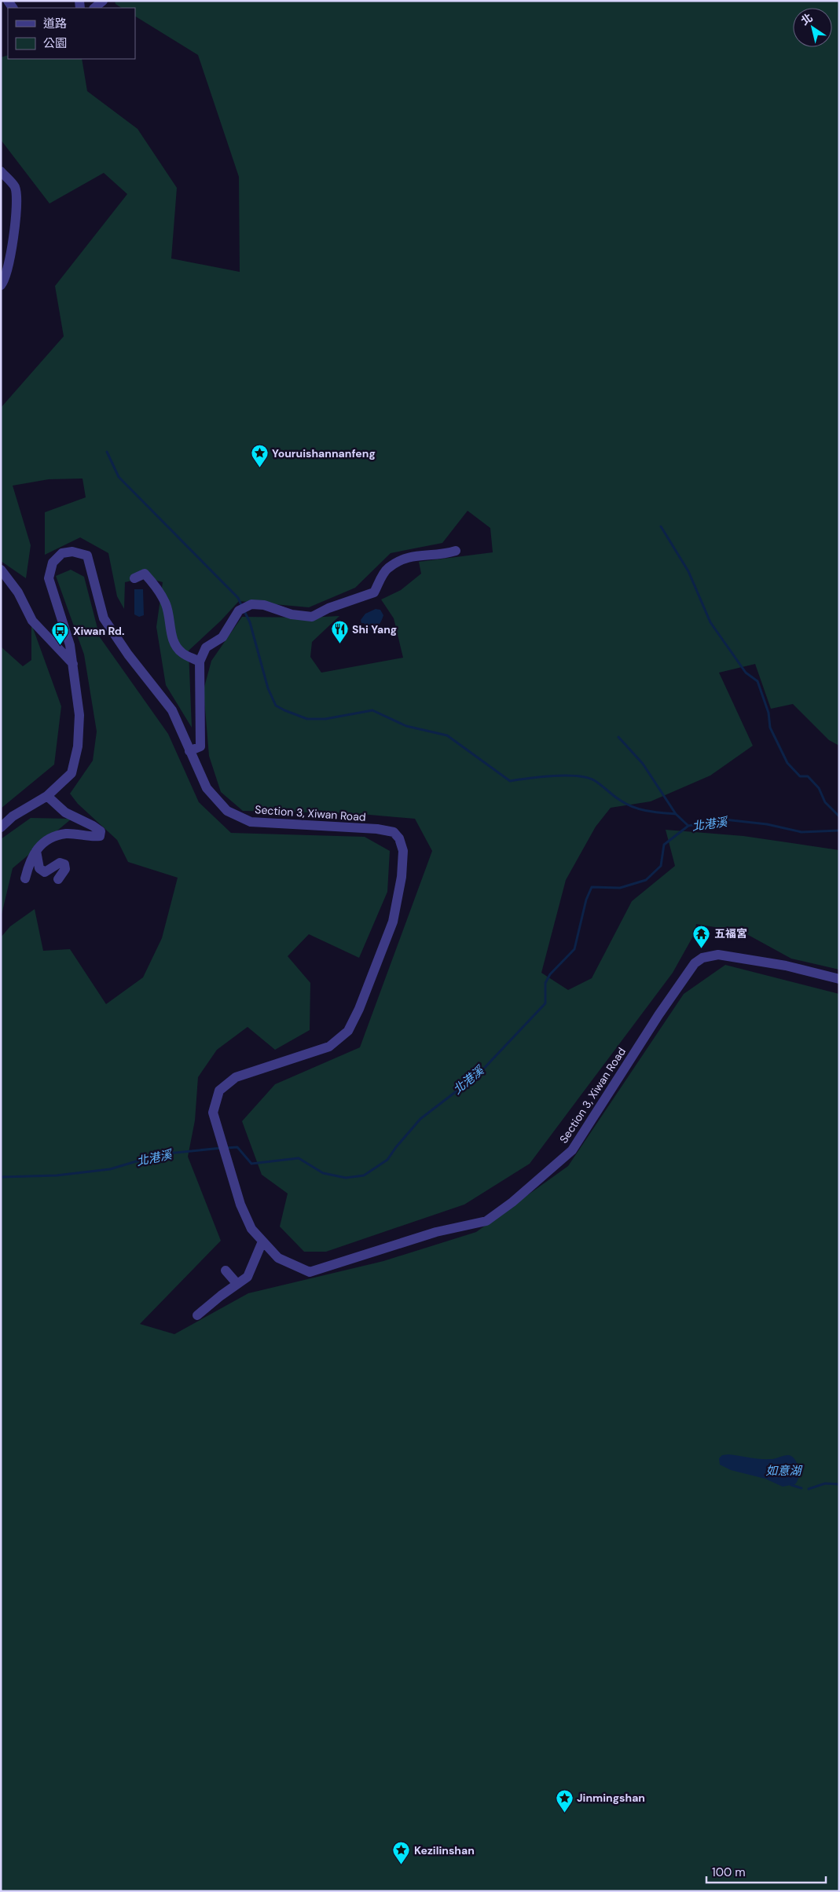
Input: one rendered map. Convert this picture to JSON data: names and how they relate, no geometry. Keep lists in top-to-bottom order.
{
  "streets": {
    "street": ["Section 3, Xiwan Road"]
  },
  "water": ["北港溪", "如意湖"],
  "places": {
    "place": ["Youruishannanfeng", "Jinmingshan", "Kezilinshan"],
    "restaurant": ["Shi Yang"],
    "bus stop": ["Xiwan Rd."],
    "temple": ["五福宮"]
  },
  "legend": ["道路", "公園"],
  "scale_bar": "100 m",
  "north": "top left"
}
